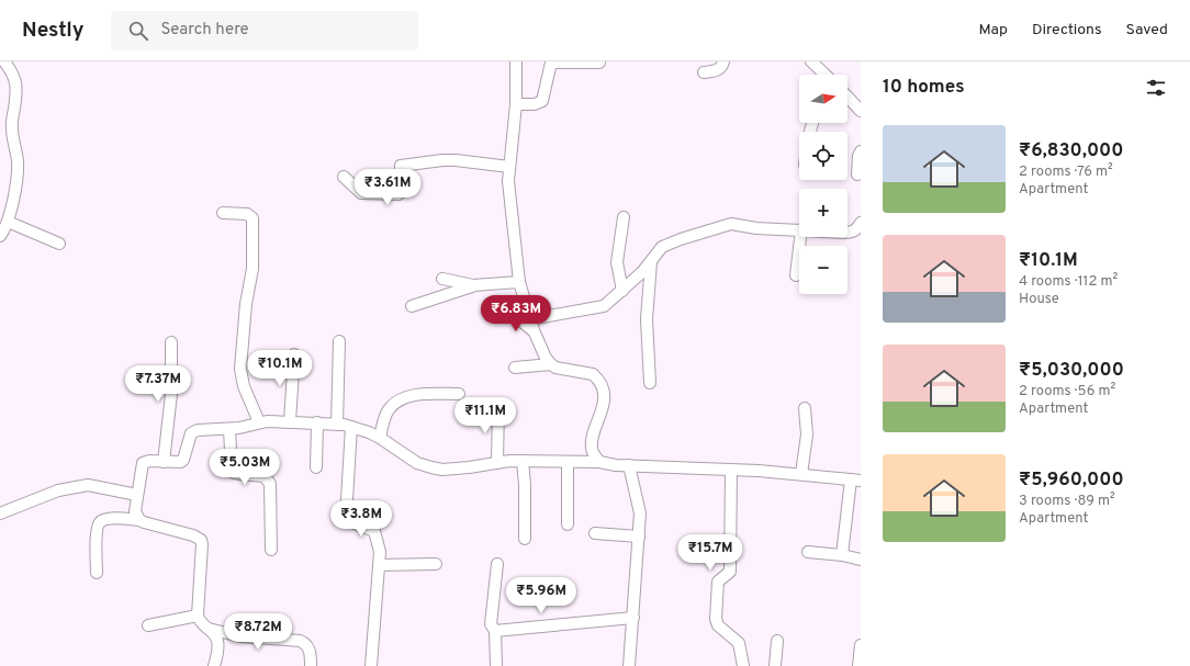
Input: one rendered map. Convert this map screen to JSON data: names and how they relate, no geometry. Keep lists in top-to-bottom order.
{
  "north": "right",
  "page": {
    "header": "Nestly",
    "search": "Search here",
    "nav": ["Map", "Directions", "Saved"],
    "heading": "10 homes",
    "map_buttons": ["+", "−"],
    "list": [
      {
        "name": "₹6,830,000",
        "note": "2 rooms · 76 m² · Apartment"
      },
      {
        "name": "₹10.1M",
        "note": "4 rooms · 112 m² · House"
      },
      {
        "name": "₹5,030,000",
        "note": "2 rooms · 56 m² · Apartment"
      },
      {
        "name": "₹5,960,000",
        "note": "3 rooms · 89 m² · Apartment"
      }
    ],
    "price": [
      "₹3.61M",
      "₹6.83M",
      "₹10.1M",
      "₹7.37M",
      "₹11.1M",
      "₹5.03M",
      "₹3.8M",
      "₹15.7M",
      "₹5.96M",
      "₹8.72M"
    ]
  }
}
